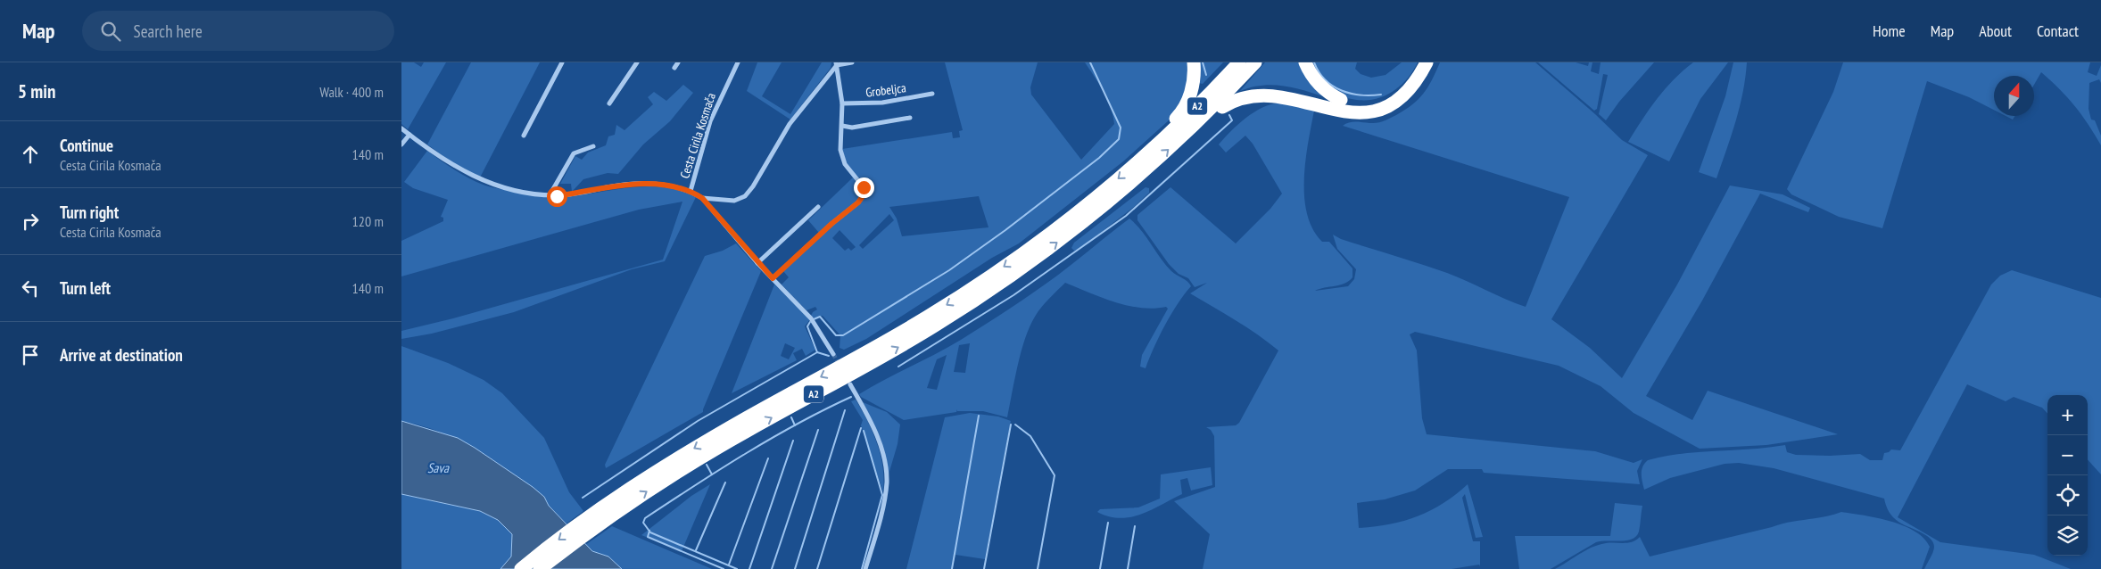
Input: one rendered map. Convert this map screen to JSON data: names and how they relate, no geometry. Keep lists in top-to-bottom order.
{
  "streets": {
    "highway": ["A2"],
    "street": ["Grobeljca", "Cesta Cirila Kosmača"]
  },
  "water": ["Sava"],
  "north": "top",
  "page": {
    "header": "Map",
    "search": "Search here",
    "nav": [
      "Home",
      "Map",
      "About",
      "Contact"
    ],
    "heading": ["5 min", "Walk · 400 m"],
    "list": [
      ["Continue", "Cesta Cirila Kosmača", "140 m"],
      ["Turn right", "Cesta Cirila Kosmača", "120 m"],
      ["Turn left", "140 m"],
      "Arrive at destination"
    ],
    "map_buttons": ["+", "−"]
  }
}
